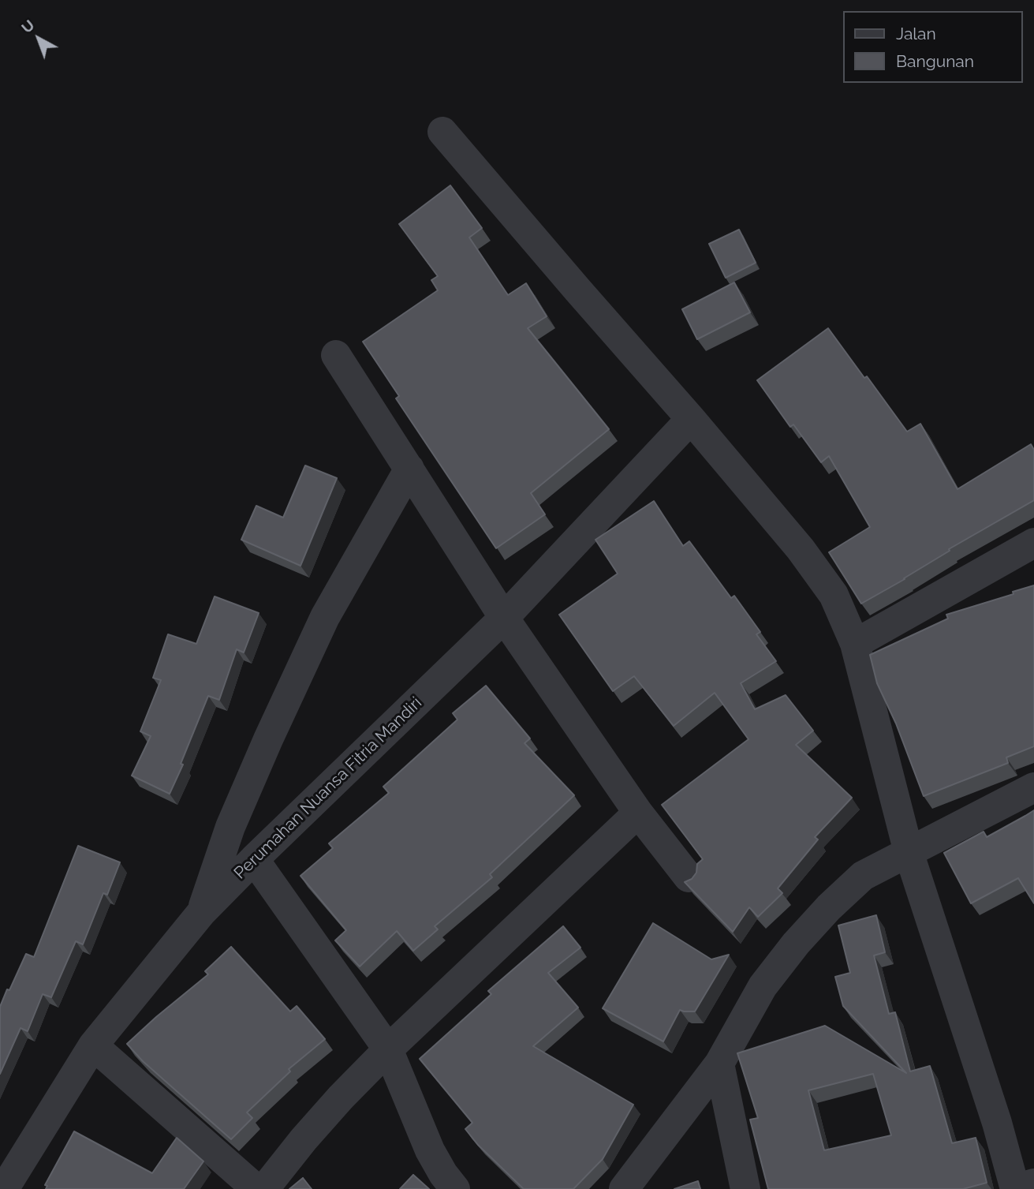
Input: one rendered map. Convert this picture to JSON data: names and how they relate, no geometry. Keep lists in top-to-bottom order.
{
  "streets": {
    "street": ["Perumahan Nuansa Fitria Mandiri"]
  },
  "legend": ["Jalan", "Bangunan"],
  "north": "top left"
}
